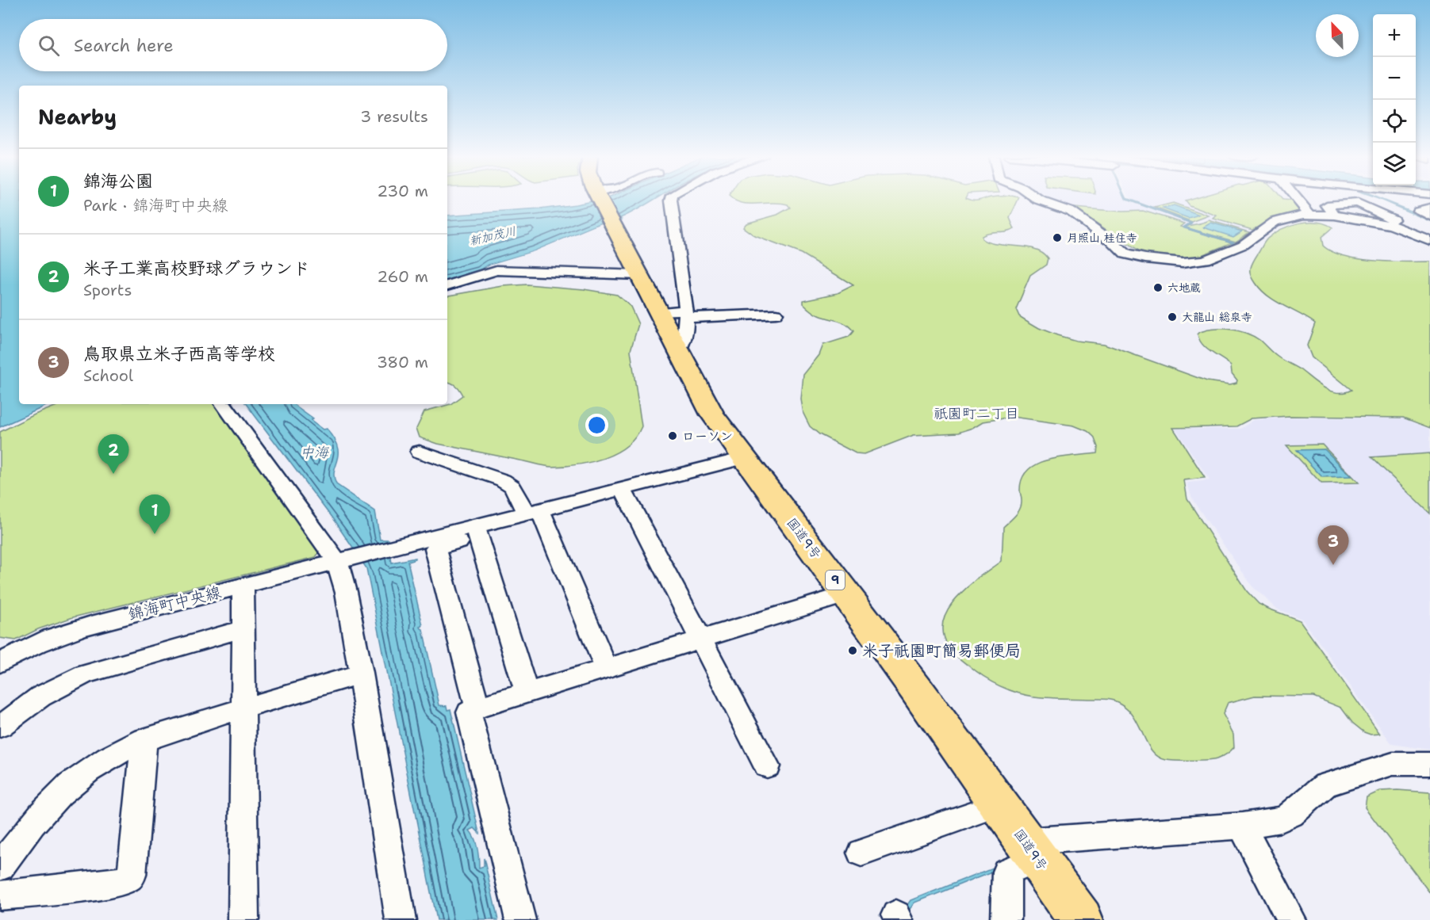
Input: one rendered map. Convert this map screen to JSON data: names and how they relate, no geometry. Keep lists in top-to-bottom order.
{
  "streets": {
    "highway": ["国道9号", "9"],
    "street": ["錦海町中央線"]
  },
  "districts": ["祇園町二丁目"],
  "water": ["新加茂川", "中海"],
  "places": [
    "月照山 桂住寺",
    "六地蔵",
    "大龍山 総泉寺",
    "ローソン",
    "米子祇園町簡易郵便局"
  ],
  "north": "top left",
  "page": {
    "map_buttons": ["+", "−"],
    "search": "Search here",
    "heading": ["Nearby", "3 results"],
    "list": [
      {
        "mark": "1",
        "name": "錦海公園",
        "note": "Park · 錦海町中央線",
        "value": "230 m"
      },
      {
        "mark": "2",
        "name": "米子工業高校野球グラウンド",
        "note": "Sports",
        "value": "260 m"
      },
      {
        "mark": "3",
        "name": "鳥取県立米子西高等学校",
        "note": "School",
        "value": "380 m"
      }
    ],
    "pins": ["2", "1", "3"]
  }
}
